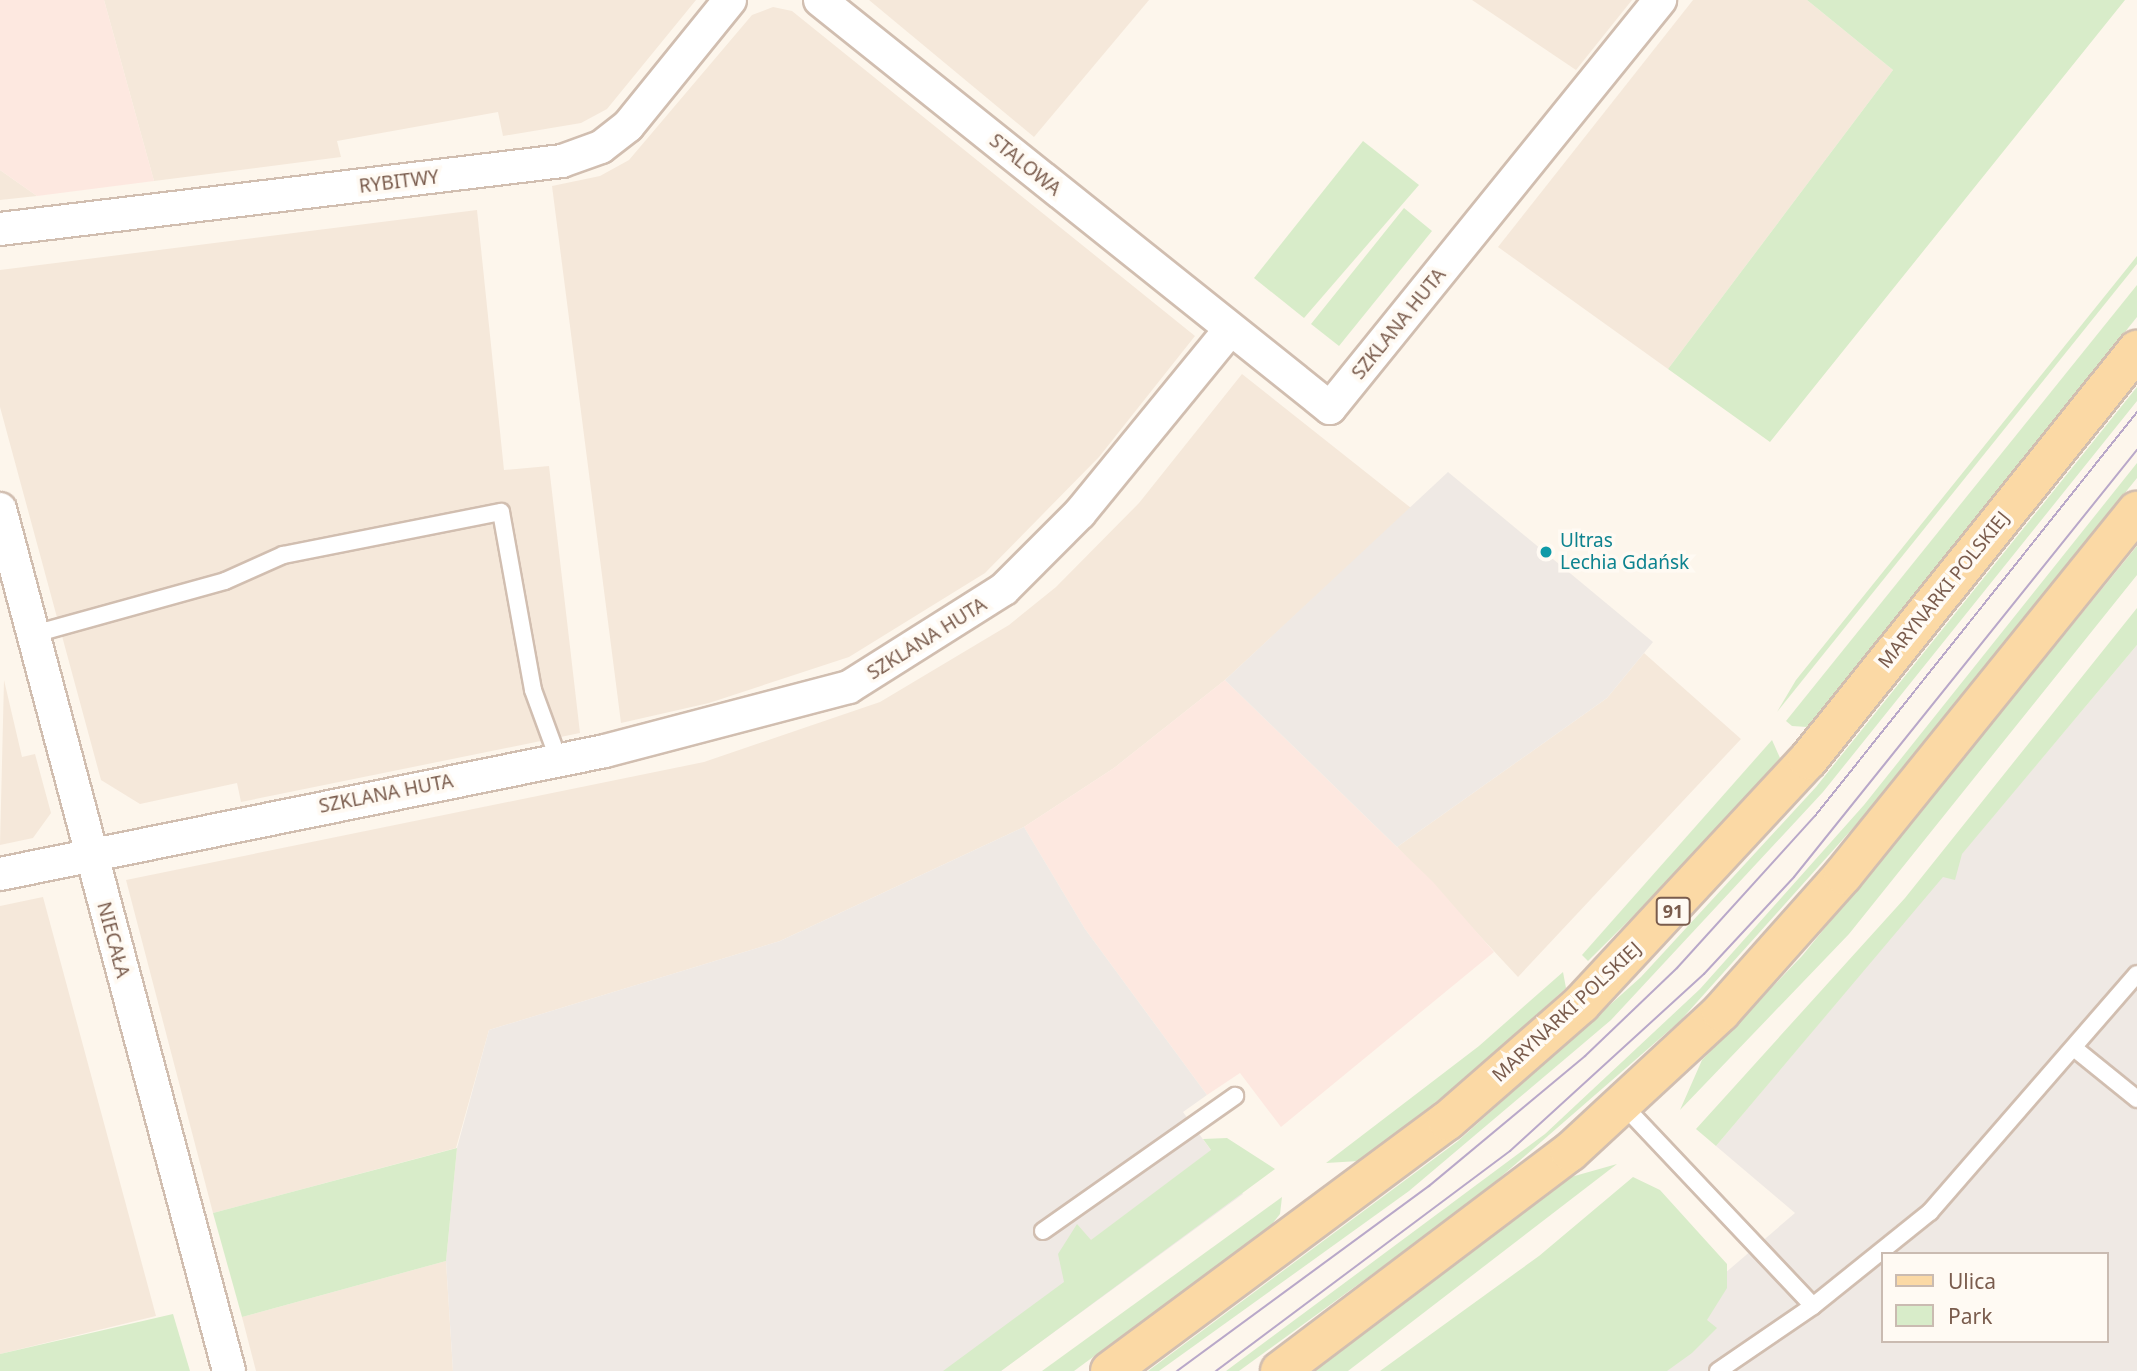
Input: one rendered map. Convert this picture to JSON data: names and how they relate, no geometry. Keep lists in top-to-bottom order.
{
  "streets": {
    "main road": ["MARYNARKI POLSKIEJ", "91"],
    "street": [
      "STALOWA",
      "RYBITWY",
      "SZKLANA HUTA",
      "NIECAŁA"
    ]
  },
  "crossings": [
    ["STALOWA", "SZKLANA HUTA"],
    ["SZKLANA HUTA", "NIECAŁA"]
  ],
  "places": ["Ultras Lechia Gdańsk"],
  "legend": ["Ulica", "Park"]
}
